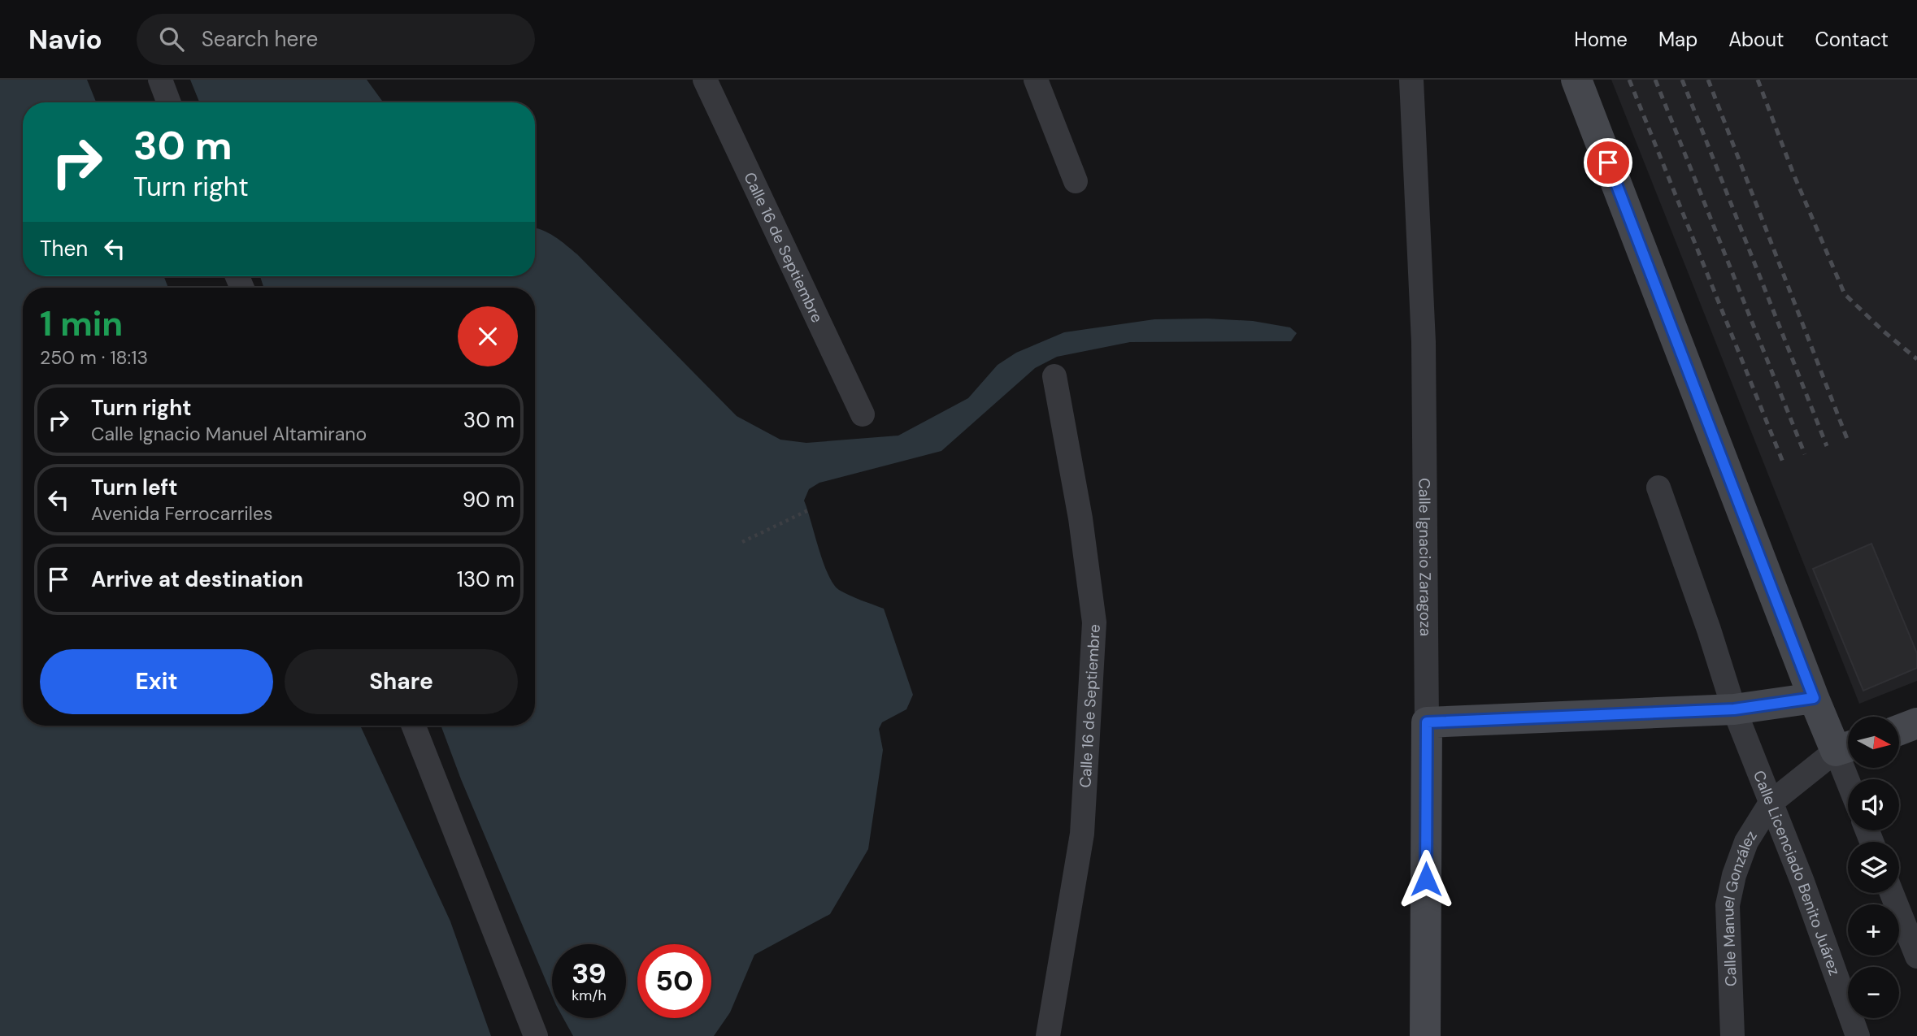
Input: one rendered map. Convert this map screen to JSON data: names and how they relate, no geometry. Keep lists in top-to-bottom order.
{
  "streets": {
    "main road": ["Calle Ignacio Zaragoza"],
    "street": ["Calle 16 de Septiembre", "Calle Licenciado Benito Juárez", "Calle Manuel González"]
  },
  "crossings": [
    ["Calle Licenciado Benito Juárez", "Calle Manuel González"]
  ],
  "north": "right",
  "page": {
    "header": "Navio",
    "search": "Search here",
    "nav": [
      "Home",
      "Map",
      "About",
      "Contact"
    ],
    "turn": ["30 m", "Turn right"],
    "then": "Then",
    "heading": ["1 min", "250 m · 18:13"],
    "list": [
      {
        "name": "Turn right",
        "note": "Calle Ignacio Manuel Altamirano",
        "value": "30 m"
      },
      {
        "name": "Turn left",
        "note": "Avenida Ferrocarriles",
        "value": "90 m"
      },
      {
        "name": "Arrive at destination",
        "value": "130 m"
      }
    ],
    "buttons": ["Exit", "Share"],
    "map_buttons": ["+", "−"],
    "speed": "39 km/h",
    "limit": "50"
  }
}
